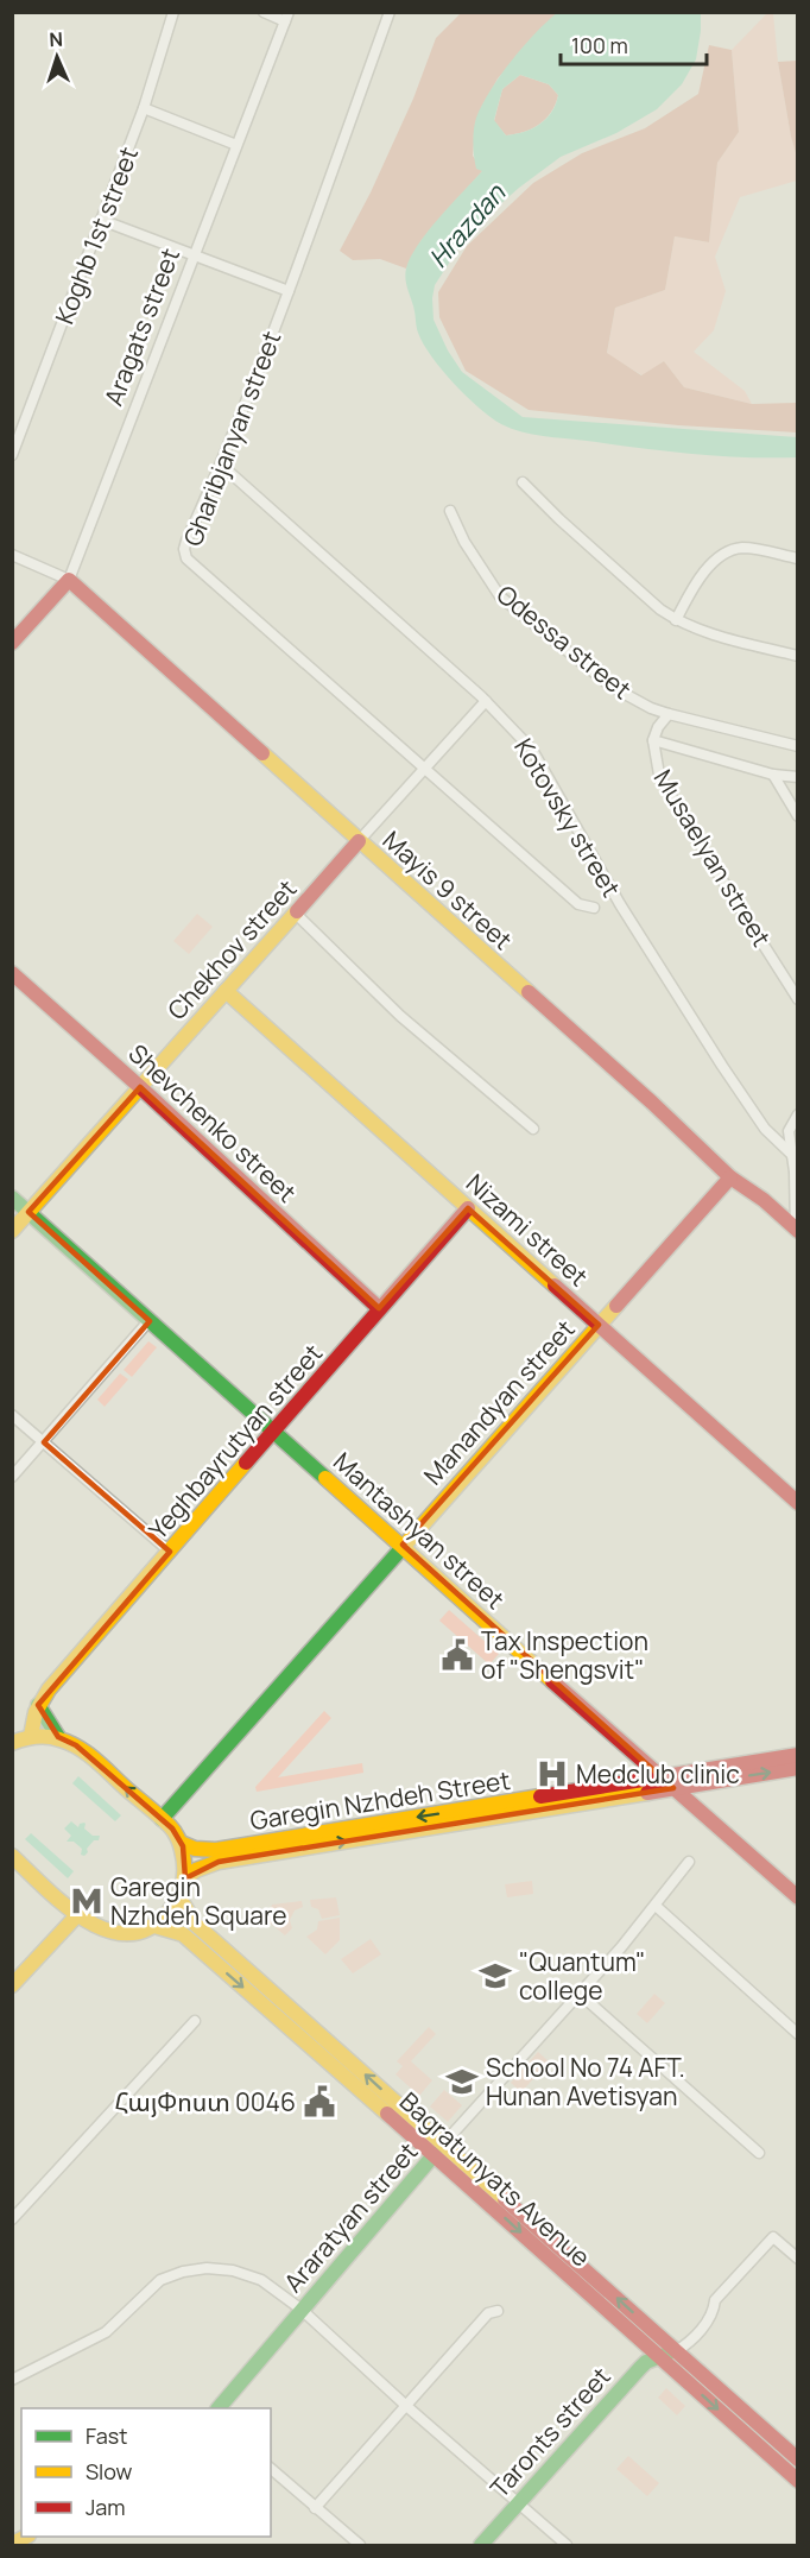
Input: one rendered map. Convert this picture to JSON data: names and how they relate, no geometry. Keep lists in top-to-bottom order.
{
  "streets": {
    "street": [
      "Koghb 1st street",
      "Aragats street",
      "Gharibjanyan street",
      "Odessa street",
      "Kotovsky street",
      "Musaelyan street",
      "Mayis 9 street",
      "Chekhov street",
      "Shevchenko street",
      "Nizami street",
      "Manandyan street",
      "Yeghbayrutyan street",
      "Mantashyan street",
      "Garegin Nzhdeh Street",
      "Bagratunyats Avenue",
      "Araratyan street",
      "Taronts street"
    ]
  },
  "crossings": [
    ["Aragats street", "Mayis 9 street"],
    ["Gharibjanyan street", "Kotovsky street"],
    ["Gharibjanyan street", "Chekhov street"],
    ["Odessa street", "Musaelyan street"],
    ["Kotovsky street", "Chekhov street"],
    ["Mayis 9 street", "Chekhov street"],
    ["Mayis 9 street", "Manandyan street"],
    ["Chekhov street", "Shevchenko street"],
    ["Chekhov street", "Nizami street"],
    ["Chekhov street", "Mantashyan street"],
    ["Shevchenko street", "Yeghbayrutyan street"],
    ["Nizami street", "Manandyan street"],
    ["Nizami street", "Yeghbayrutyan street"],
    ["Manandyan street", "Mantashyan street"],
    ["Yeghbayrutyan street", "Mantashyan street"],
    ["Mantashyan street", "Garegin Nzhdeh Street"],
    ["Bagratunyats Avenue", "Araratyan street"],
    ["Bagratunyats Avenue", "Taronts street"]
  ],
  "water": ["Hrazdan"],
  "places": {
    "public building": ["Tax Inspection of \"Shengsvit\"", "ՀայՓոստ 0046"],
    "hospital": ["Medclub clinic"],
    "metro station": ["Garegin Nzhdeh Square"],
    "school or university": ["\"Quantum\" college", "School No 74 AFT. Hunan Avetisyan"]
  },
  "legend": ["Fast", "Slow", "Jam"],
  "scale_bar": "100 m",
  "north": "top"
}
